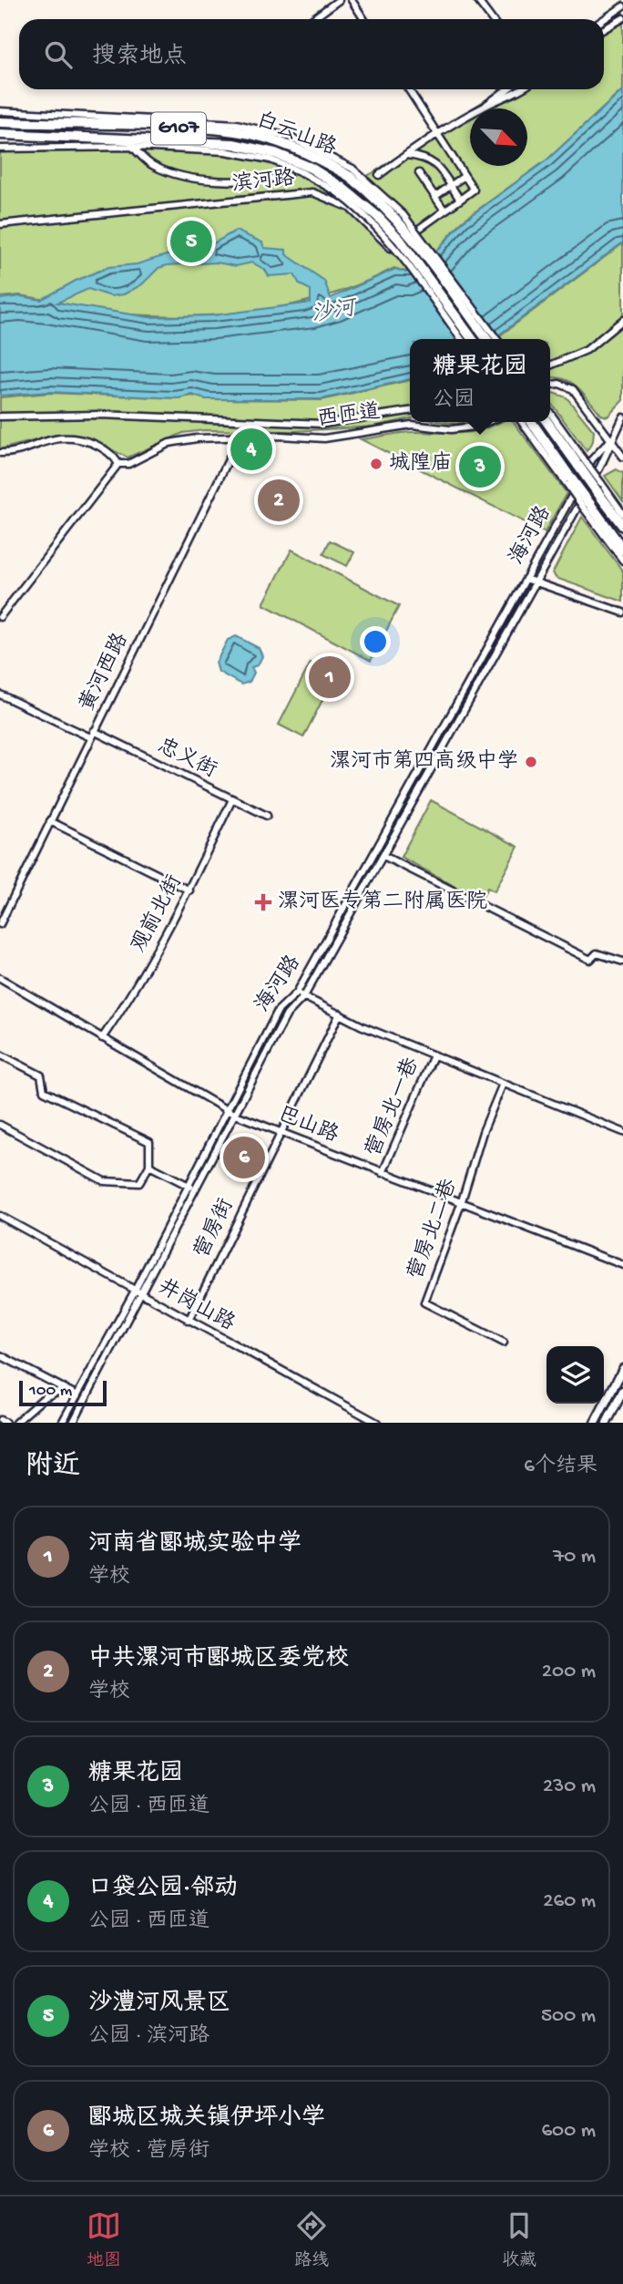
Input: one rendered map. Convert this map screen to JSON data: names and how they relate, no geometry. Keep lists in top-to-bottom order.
{
  "streets": {
    "highway": ["G107", "白云山路"],
    "street": [
      "滨河路",
      "西匝道",
      "海河路",
      "黄河西路",
      "忠义街",
      "观前北街",
      "营房北一巷",
      "巴山路",
      "营房街",
      "营房北二巷",
      "井岗山路"
    ]
  },
  "crossings": [
    ["G107", "白云山路"],
    ["西匝道", "黄河西路"],
    ["海河路", "巴山路"],
    ["海河路", "井岗山路"],
    ["黄河西路", "忠义街"],
    ["忠义街", "观前北街"],
    ["观前北街", "巴山路"],
    ["营房北一巷", "巴山路"],
    ["巴山路", "营房街"],
    ["巴山路", "营房北二巷"],
    ["营房街", "井岗山路"]
  ],
  "water": ["沙河"],
  "places": {
    "other": ["城隍庙", "漯河市第四高级中学"],
    "health": ["漯河医专第二附属医院"]
  },
  "scale_bar": "100 m",
  "north": "bottom right",
  "page": {
    "search": "搜索地点",
    "pins": [
      "5",
      "4",
      "3",
      "2",
      "1",
      "6"
    ],
    "popup": ["糖果花园", "公园"],
    "scale": "100 m",
    "heading": ["附近", "6个结果"],
    "list": [
      {
        "mark": "1",
        "name": "河南省郾城实验中学",
        "note": "学校",
        "value": "70 m"
      },
      {
        "mark": "2",
        "name": "中共漯河市郾城区委党校",
        "note": "学校",
        "value": "200 m"
      },
      {
        "mark": "3",
        "name": "糖果花园",
        "note": "公园 · 西匝道",
        "value": "230 m"
      },
      {
        "mark": "4",
        "name": "口袋公园·邻动",
        "note": "公园 · 西匝道",
        "value": "260 m"
      },
      {
        "mark": "5",
        "name": "沙澧河风景区",
        "note": "公园 · 滨河路",
        "value": "500 m"
      },
      {
        "mark": "6",
        "name": "郾城区城关镇伊坪小学",
        "note": "学校 · 营房街",
        "value": "600 m"
      }
    ],
    "nav": ["地图", "路线", "收藏"]
  }
}
